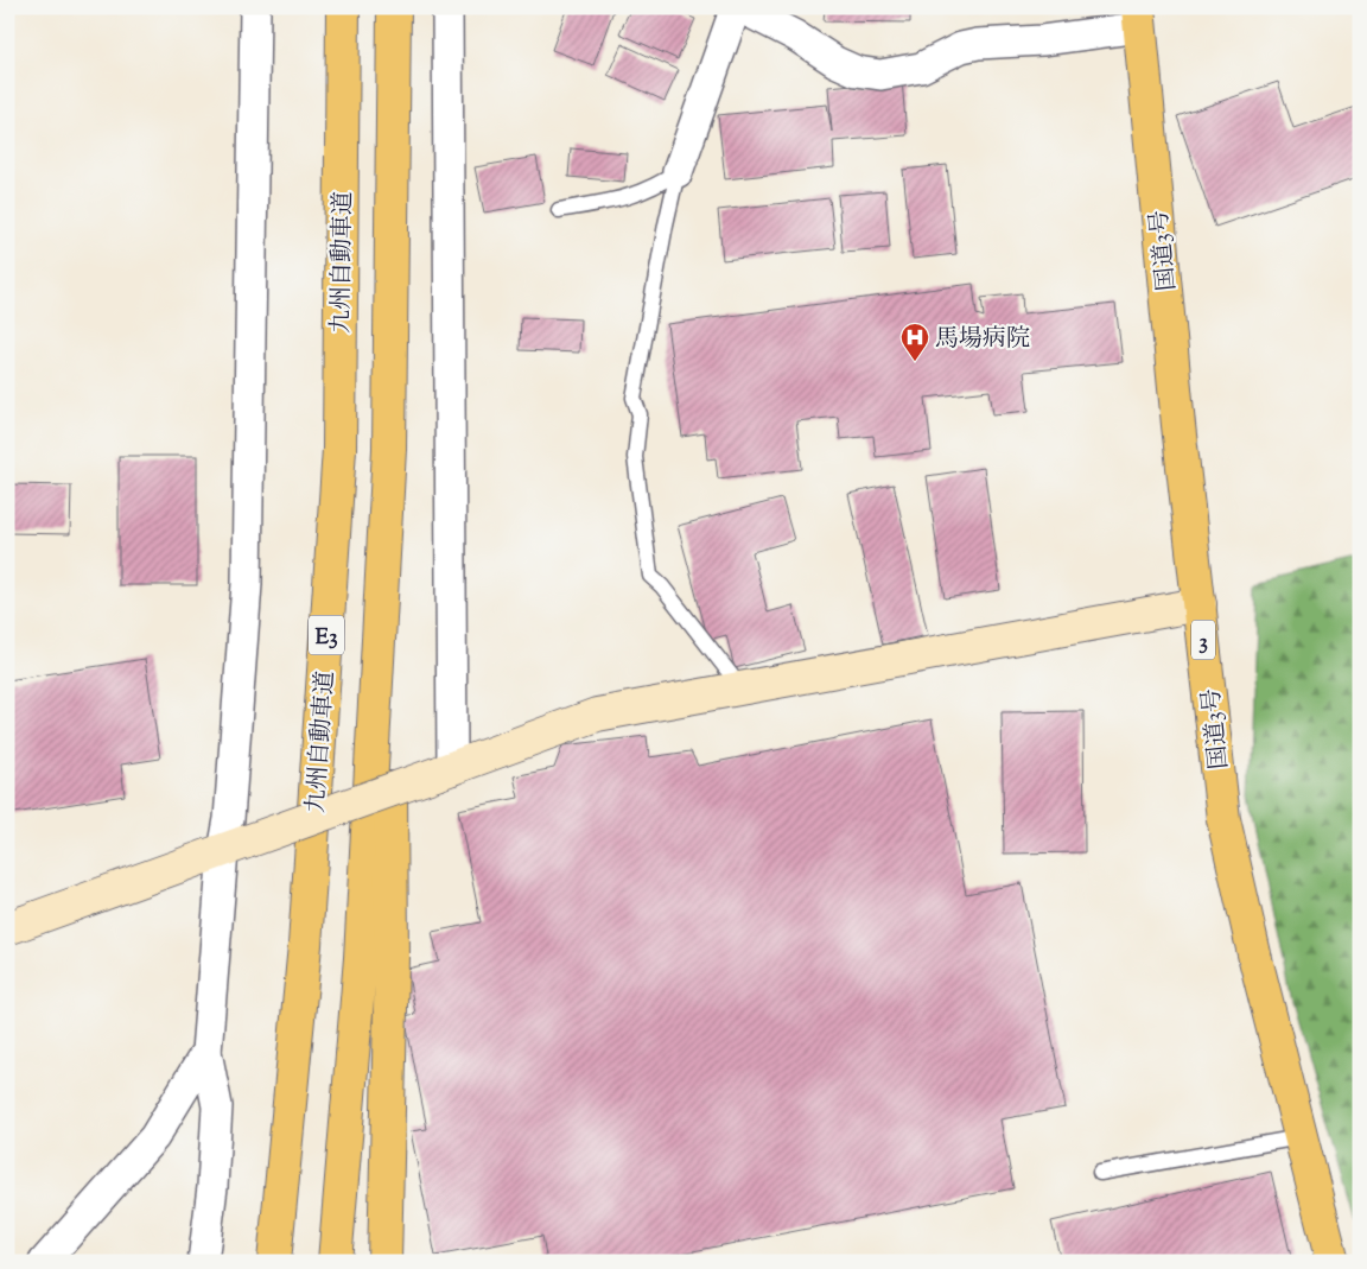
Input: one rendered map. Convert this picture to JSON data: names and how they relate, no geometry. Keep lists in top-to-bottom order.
{
  "streets": {
    "highway": [
      "国道3号",
      "九州自動車道",
      "E3",
      "3"
    ]
  },
  "places": {
    "hospital": ["馬場病院"]
  }
}
